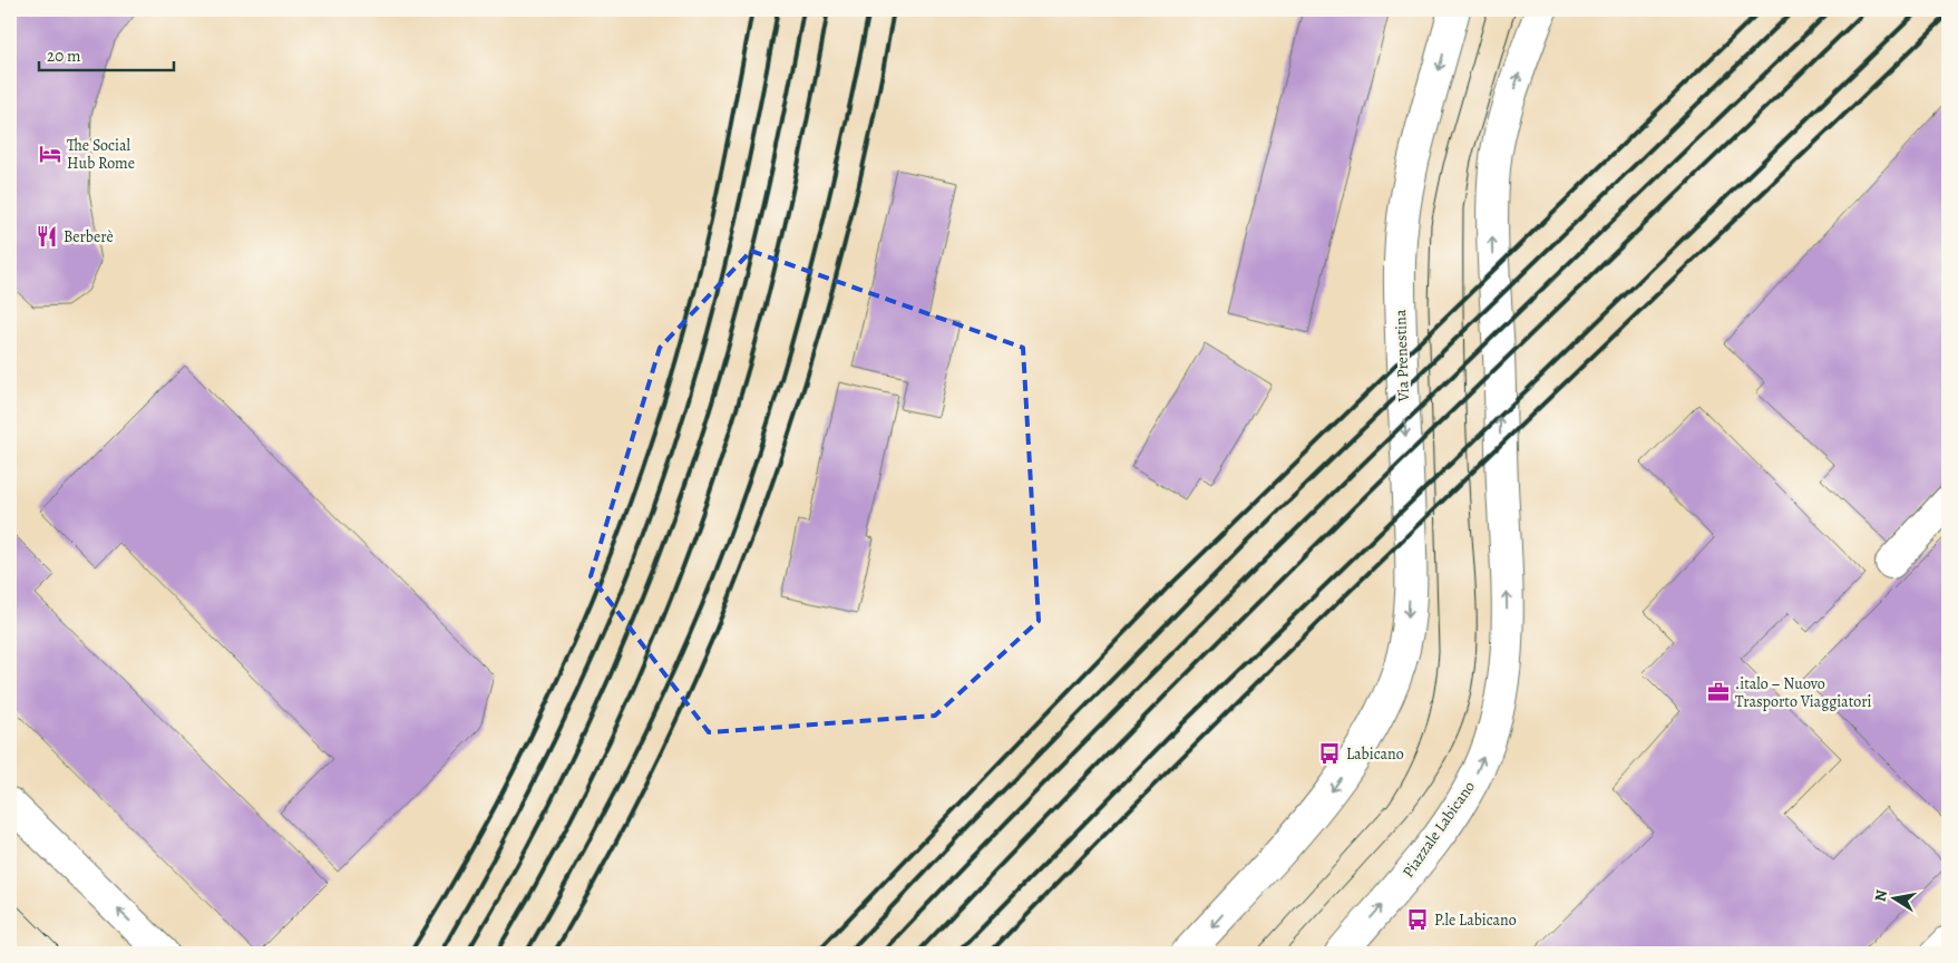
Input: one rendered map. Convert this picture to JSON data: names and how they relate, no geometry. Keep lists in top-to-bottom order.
{
  "streets": {
    "main road": ["Via Prenestina", "Piazzale Labicano"]
  },
  "one_way": ["Via Prenestina", "Piazzale Labicano"],
  "places": {
    "hotel": ["The Social Hub Rome"],
    "restaurant": ["Berberè"],
    "office": [".italo – Nuovo Trasporto Viaggiatori"],
    "bus stop": ["Labicano", "P.le Labicano"]
  },
  "scale_bar": "20 m",
  "north": "left"
}
